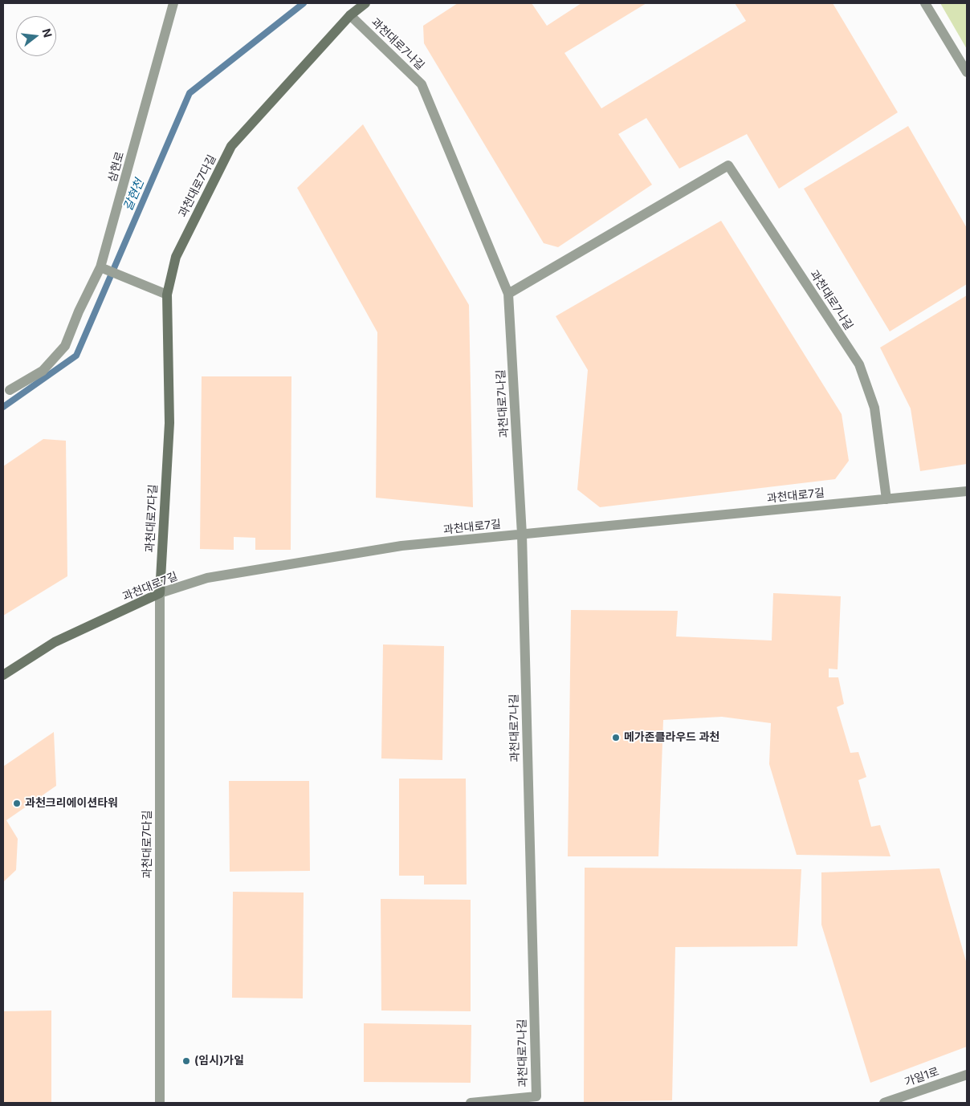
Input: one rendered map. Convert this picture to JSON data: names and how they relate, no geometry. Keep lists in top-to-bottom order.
{
  "streets": {
    "street": [
      "과천대로7나길",
      "삼현로",
      "과천대로7다길",
      "과천대로7길",
      "가일1로"
    ]
  },
  "crossings": [
    ["과천대로7나길", "과천대로7다길"],
    ["과천대로7나길", "과천대로7길"],
    ["과천대로7다길", "과천대로7길"]
  ],
  "water": ["갈현천"],
  "places": ["메가존클라우드 과천", "과천크리에이션타워", "(임시)가일"],
  "north": "right"
}
